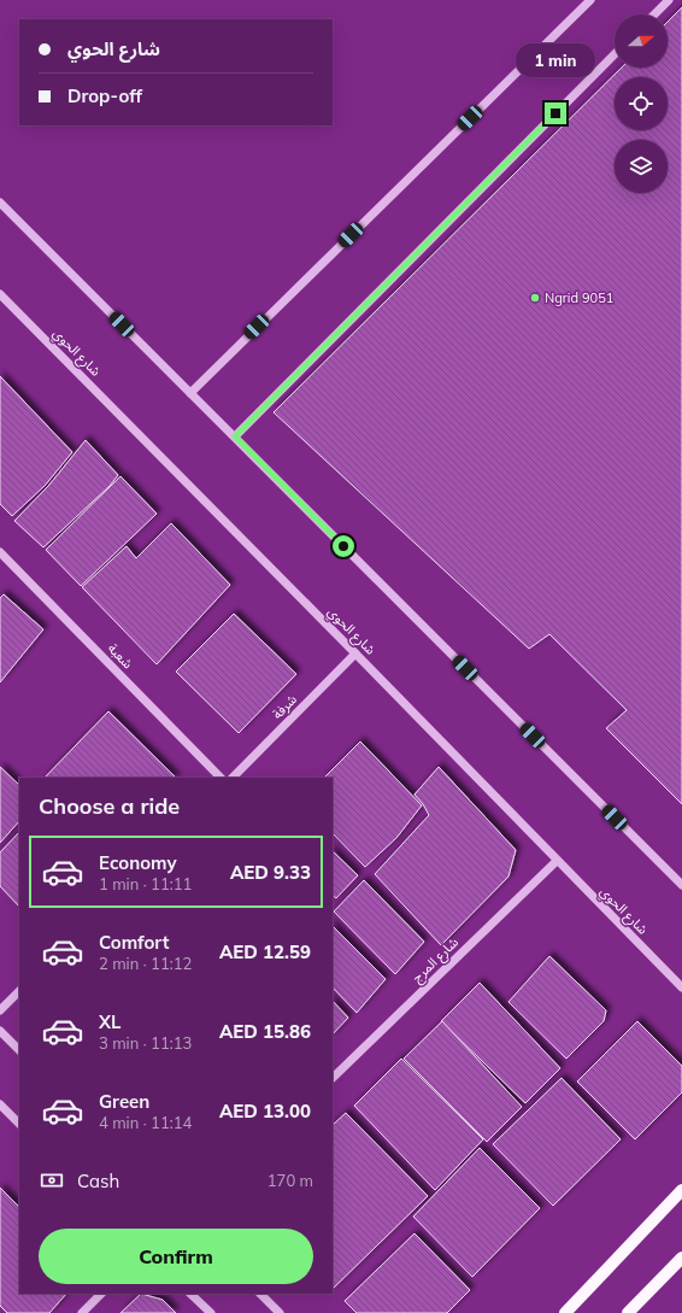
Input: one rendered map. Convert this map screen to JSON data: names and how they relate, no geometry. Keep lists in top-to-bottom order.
{
  "streets": {
    "street": [
      "شارع الحوي",
      "شعبة",
      "شرفة",
      "شارع المرج"
    ]
  },
  "crossings": [
    ["شارع الحوي", "شرفة"],
    ["شارع الحوي", "شارع المرج"]
  ],
  "places": ["Ngrid 9051"],
  "north": "right",
  "page": {
    "banner": ["شارع الحوي", "Drop-off"],
    "bubble": "1 min",
    "heading": "Choose a ride",
    "list": [
      {
        "name": "Economy",
        "note": "1 min · 11:11",
        "value": "AED 9.33"
      },
      {
        "name": "Comfort",
        "note": "2 min · 11:12",
        "value": "AED 12.59"
      },
      {
        "name": "XL",
        "note": "3 min · 11:13",
        "value": "AED 15.86"
      },
      {
        "name": "Green",
        "note": "4 min · 11:14",
        "value": "AED 13.00"
      }
    ],
    "pay": ["Cash", "170 m"],
    "buttons": "Confirm"
  }
}
